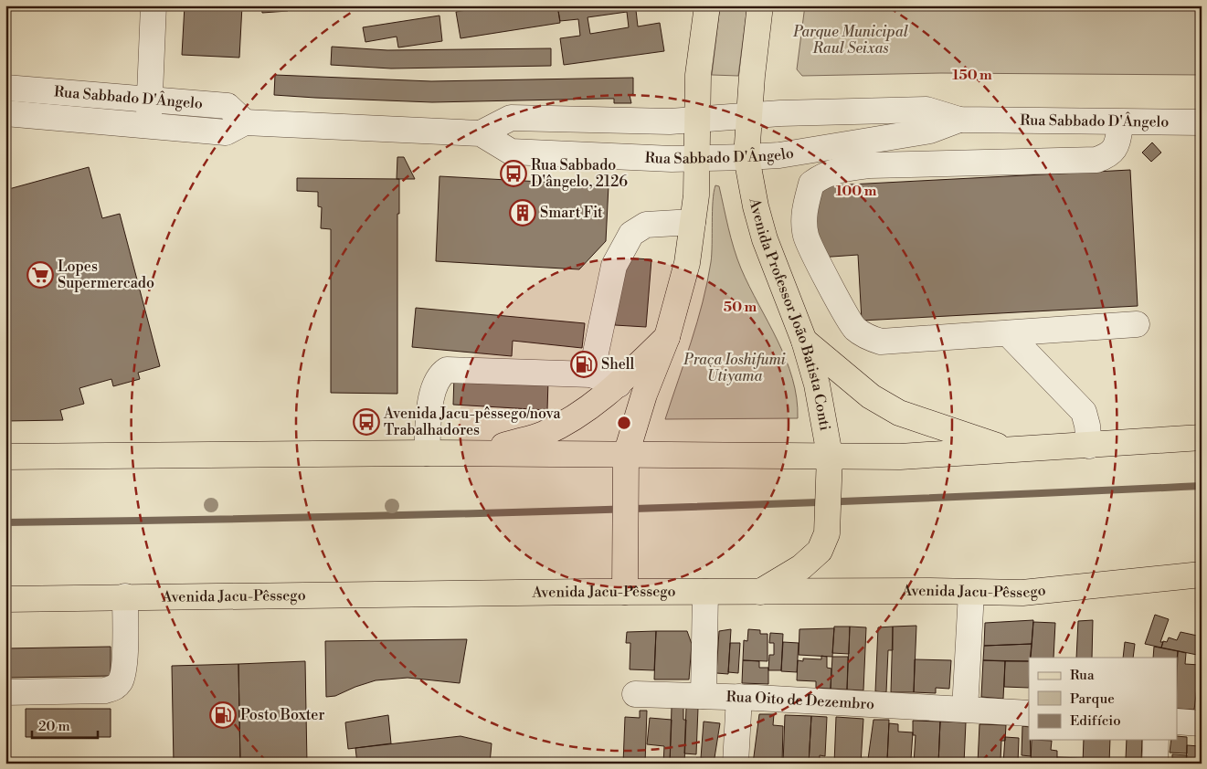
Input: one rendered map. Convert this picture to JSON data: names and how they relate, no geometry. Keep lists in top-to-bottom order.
{
  "streets": {
    "main road": ["Avenida Professor João Batista Conti", "Avenida Jacu-Pêssego"],
    "street": ["Rua Sabbado D'Ângelo", "Rua Oito de Dezembro"]
  },
  "crossings": [
    ["Rua Sabbado D'Ângelo", "Avenida Professor João Batista Conti"],
    ["Avenida Professor João Batista Conti", "Avenida Jacu-Pêssego"]
  ],
  "parks": ["Parque Municipal Raul Seixas", "Praça Ioshifumi Utiyama"],
  "places": {
    "bus stop": ["Rua Sabbado D'ângelo, 2126", "Avenida Jacu-pêssego/nova Trabalhadores"],
    "building": ["Smart Fit"],
    "supermarket": ["Lopes Supermercado"],
    "fuel station": ["Shell", "Posto Boxter"]
  },
  "legend": ["Rua", "Parque", "Edifício"],
  "scale_bar": "20 m",
  "rings": ["150 m", "100 m", "50 m"]
}
